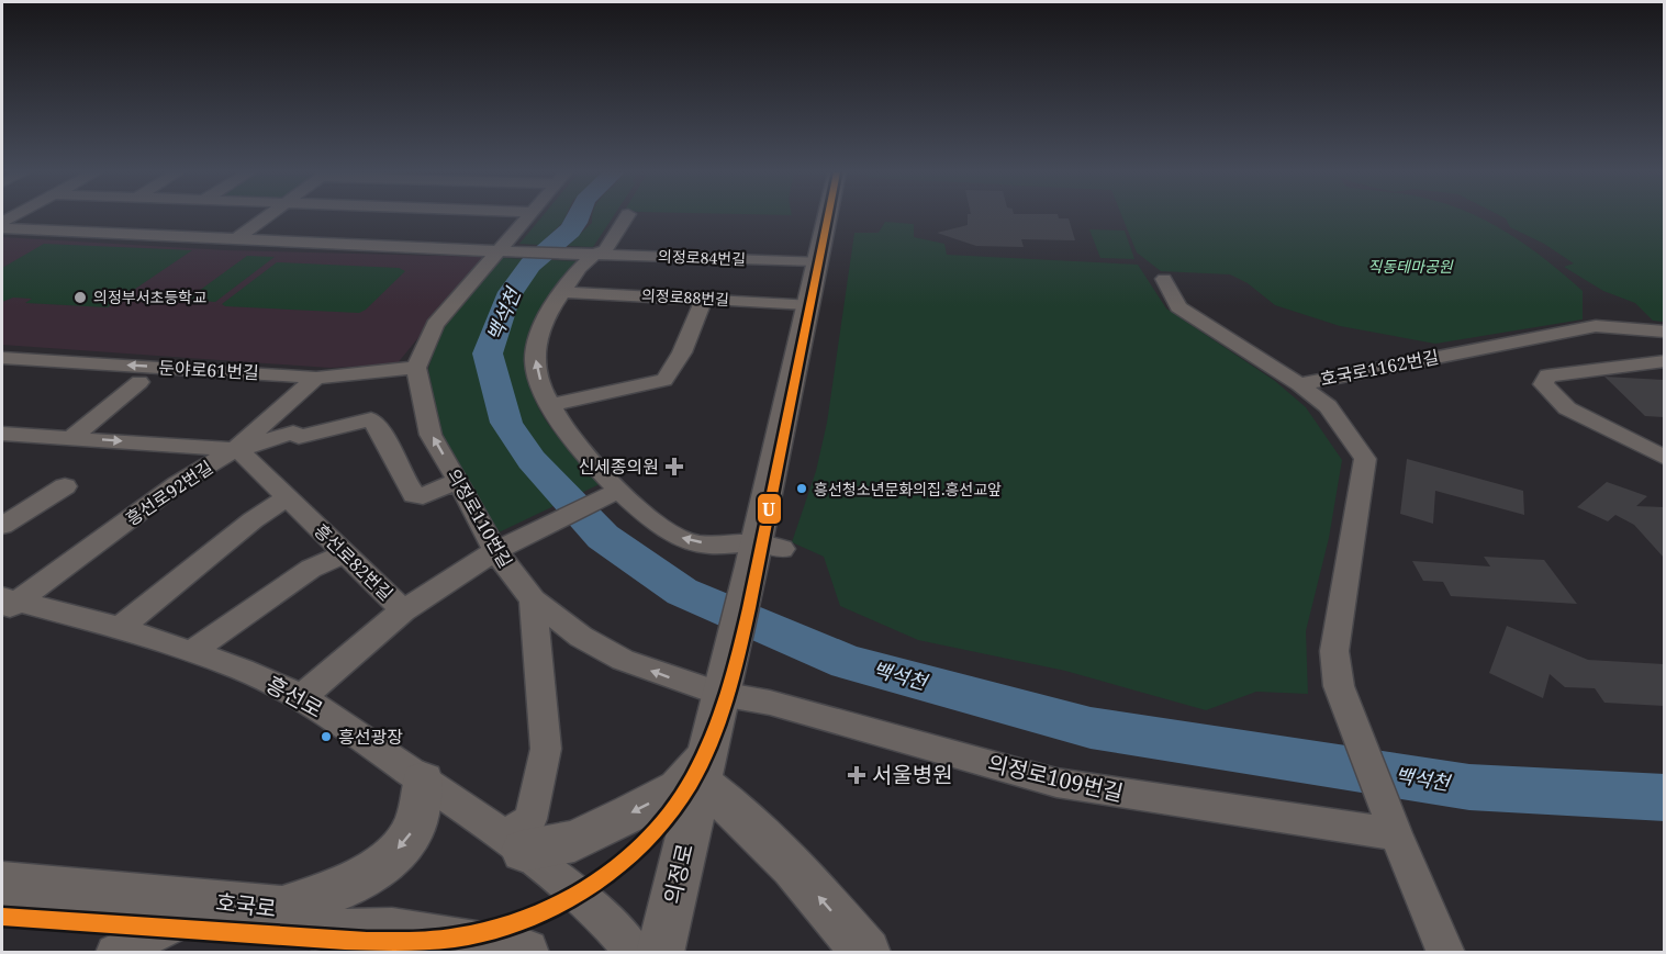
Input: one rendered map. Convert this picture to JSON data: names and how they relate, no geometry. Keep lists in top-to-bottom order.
{
  "streets": {
    "street": [
      "의정로84번길",
      "의정로88번길",
      "호국로1162번길",
      "둔야로61번길",
      "흥선로92번길",
      "의정로110번길",
      "흥선로82번길",
      "흥선로",
      "의정로109번길",
      "의정로",
      "호국로"
    ]
  },
  "crossings": [
    ["호국로1162번길", "의정로109번길"],
    ["둔야로61번길", "흥선로92번길"],
    ["둔야로61번길", "의정로110번길"],
    ["흥선로92번길", "흥선로82번길"],
    ["흥선로92번길", "흥선로"],
    ["의정로110번길", "의정로109번길"],
    ["의정로110번길", "의정로"],
    ["흥선로82번길", "흥선로"],
    ["의정로109번길", "의정로"]
  ],
  "water": ["백석천"],
  "parks": ["직동테마공원"],
  "places": {
    "other": ["의정부서초등학교", "흥선청소년문화의집.흥선교앞", "흥선광장"],
    "health": ["신세종의원", "서울병원"]
  },
  "lines": ["transit line U"]
}
